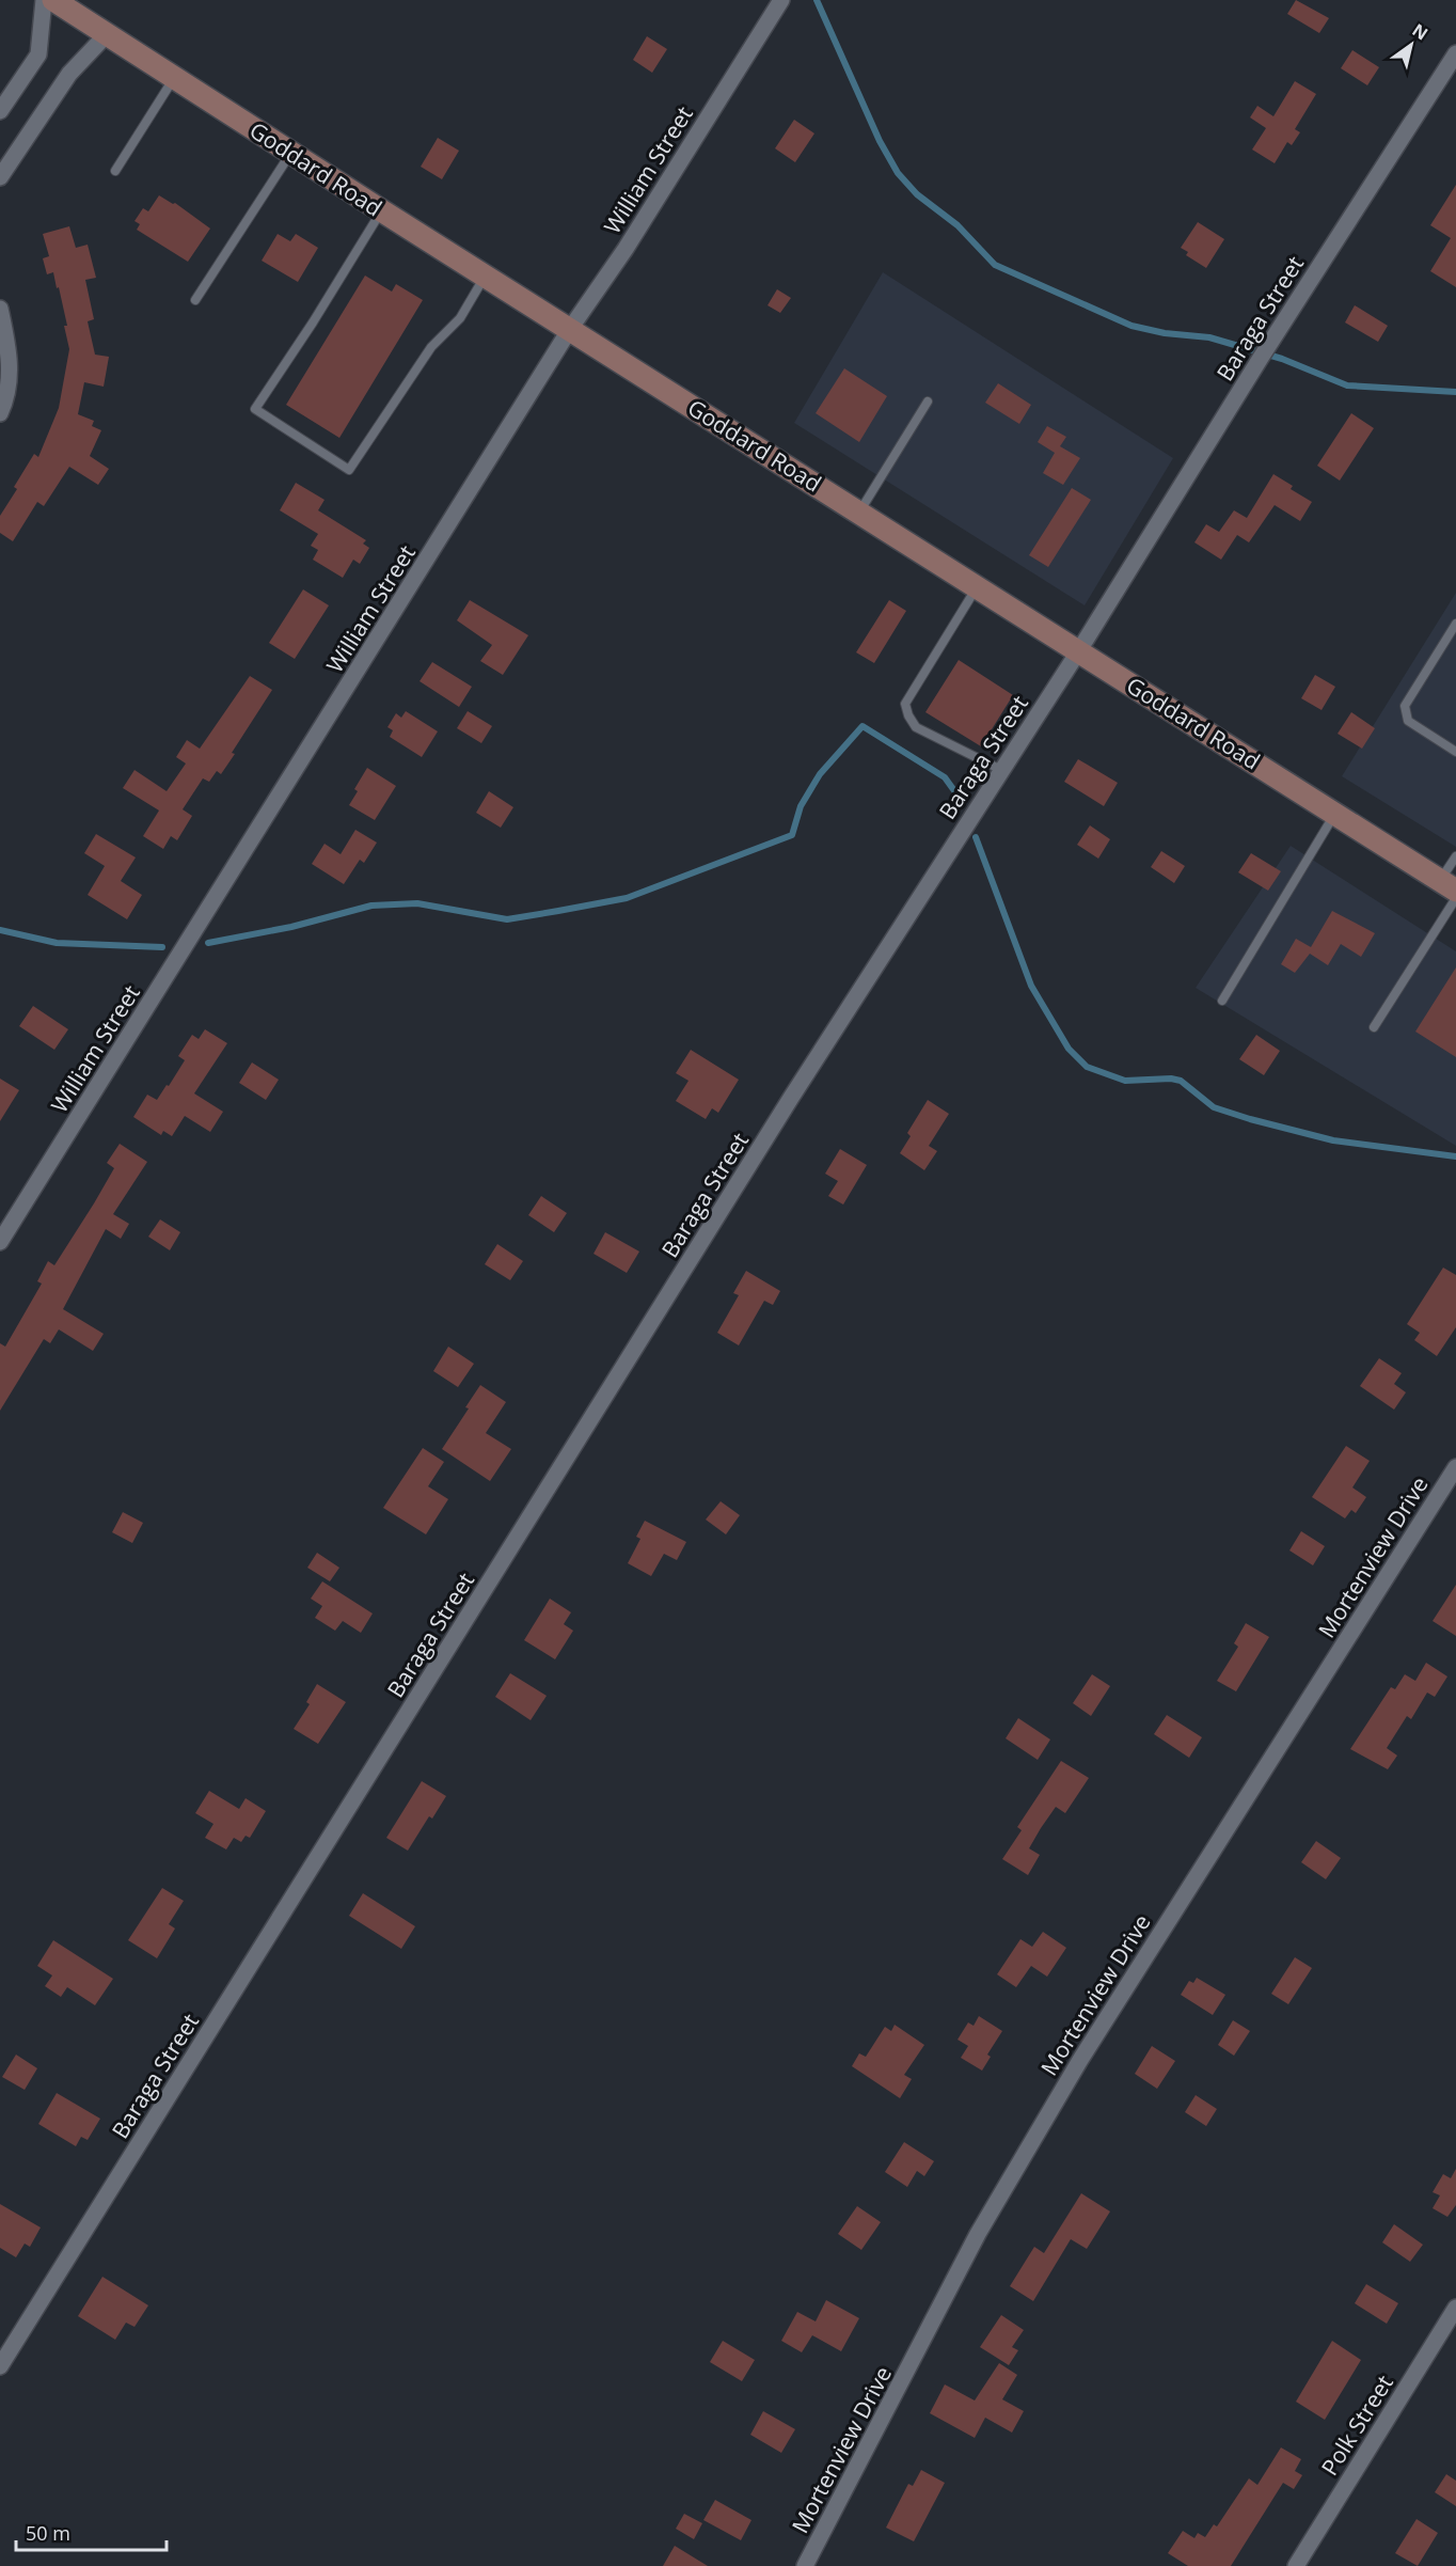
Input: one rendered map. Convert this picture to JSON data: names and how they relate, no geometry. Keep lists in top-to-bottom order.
{
  "streets": {
    "main road": ["Goddard Road"],
    "street": [
      "William Street",
      "Baraga Street",
      "Mortenview Drive",
      "Polk Street"
    ]
  },
  "crossings": [
    ["Goddard Road", "William Street"],
    ["Goddard Road", "Baraga Street"]
  ],
  "scale_bar": "50 m",
  "north": "top right"
}
